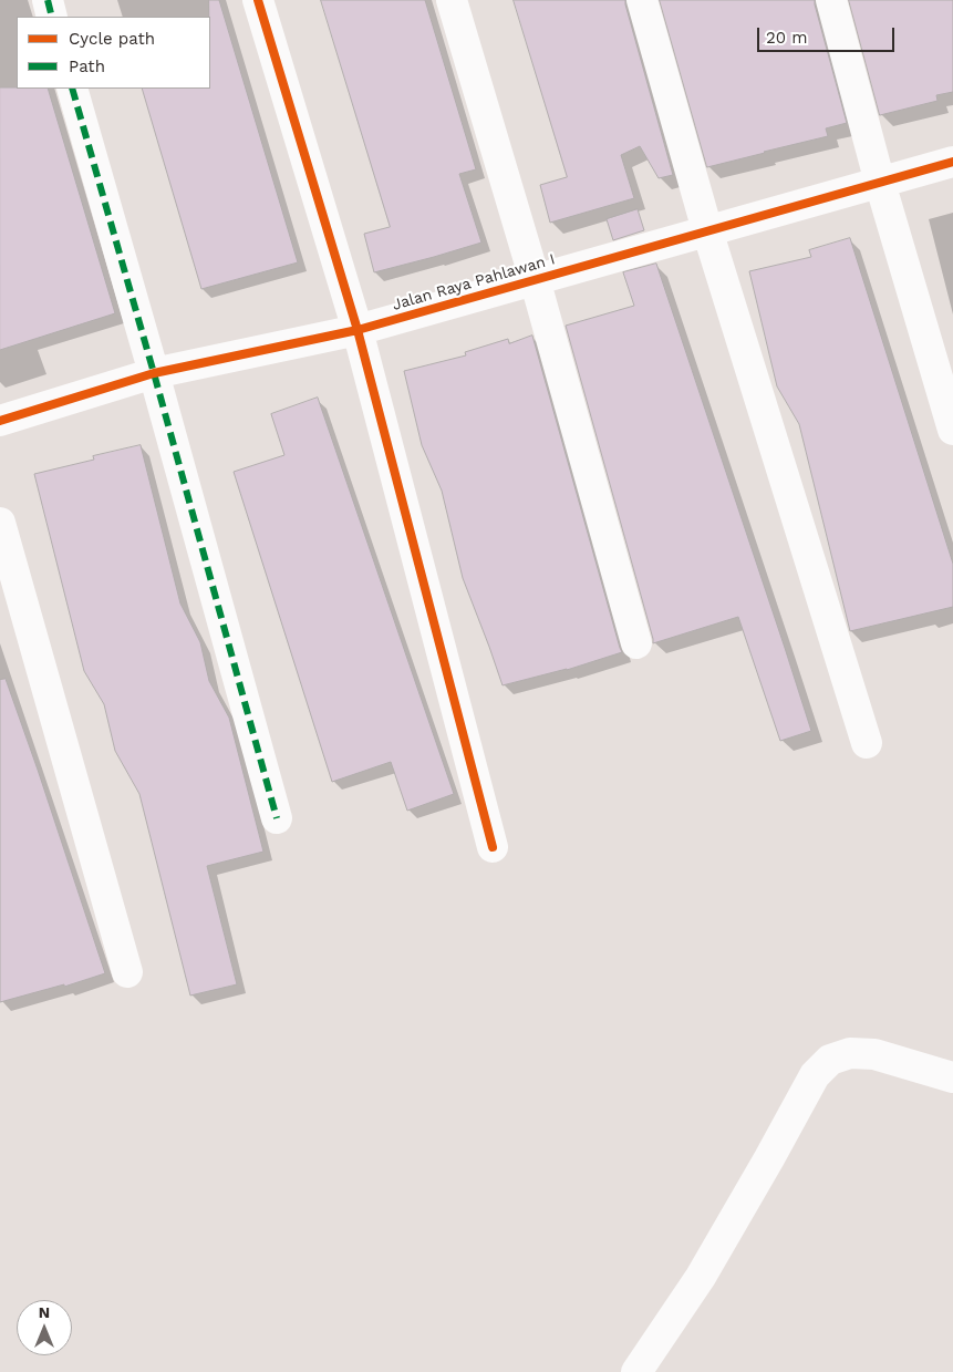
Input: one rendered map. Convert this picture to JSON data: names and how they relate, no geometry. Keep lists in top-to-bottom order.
{
  "streets": {
    "street": ["Jalan Raya Pahlawan I"]
  },
  "legend": ["Cycle path", "Path"],
  "scale_bar": "20 m",
  "north": "top"
}
